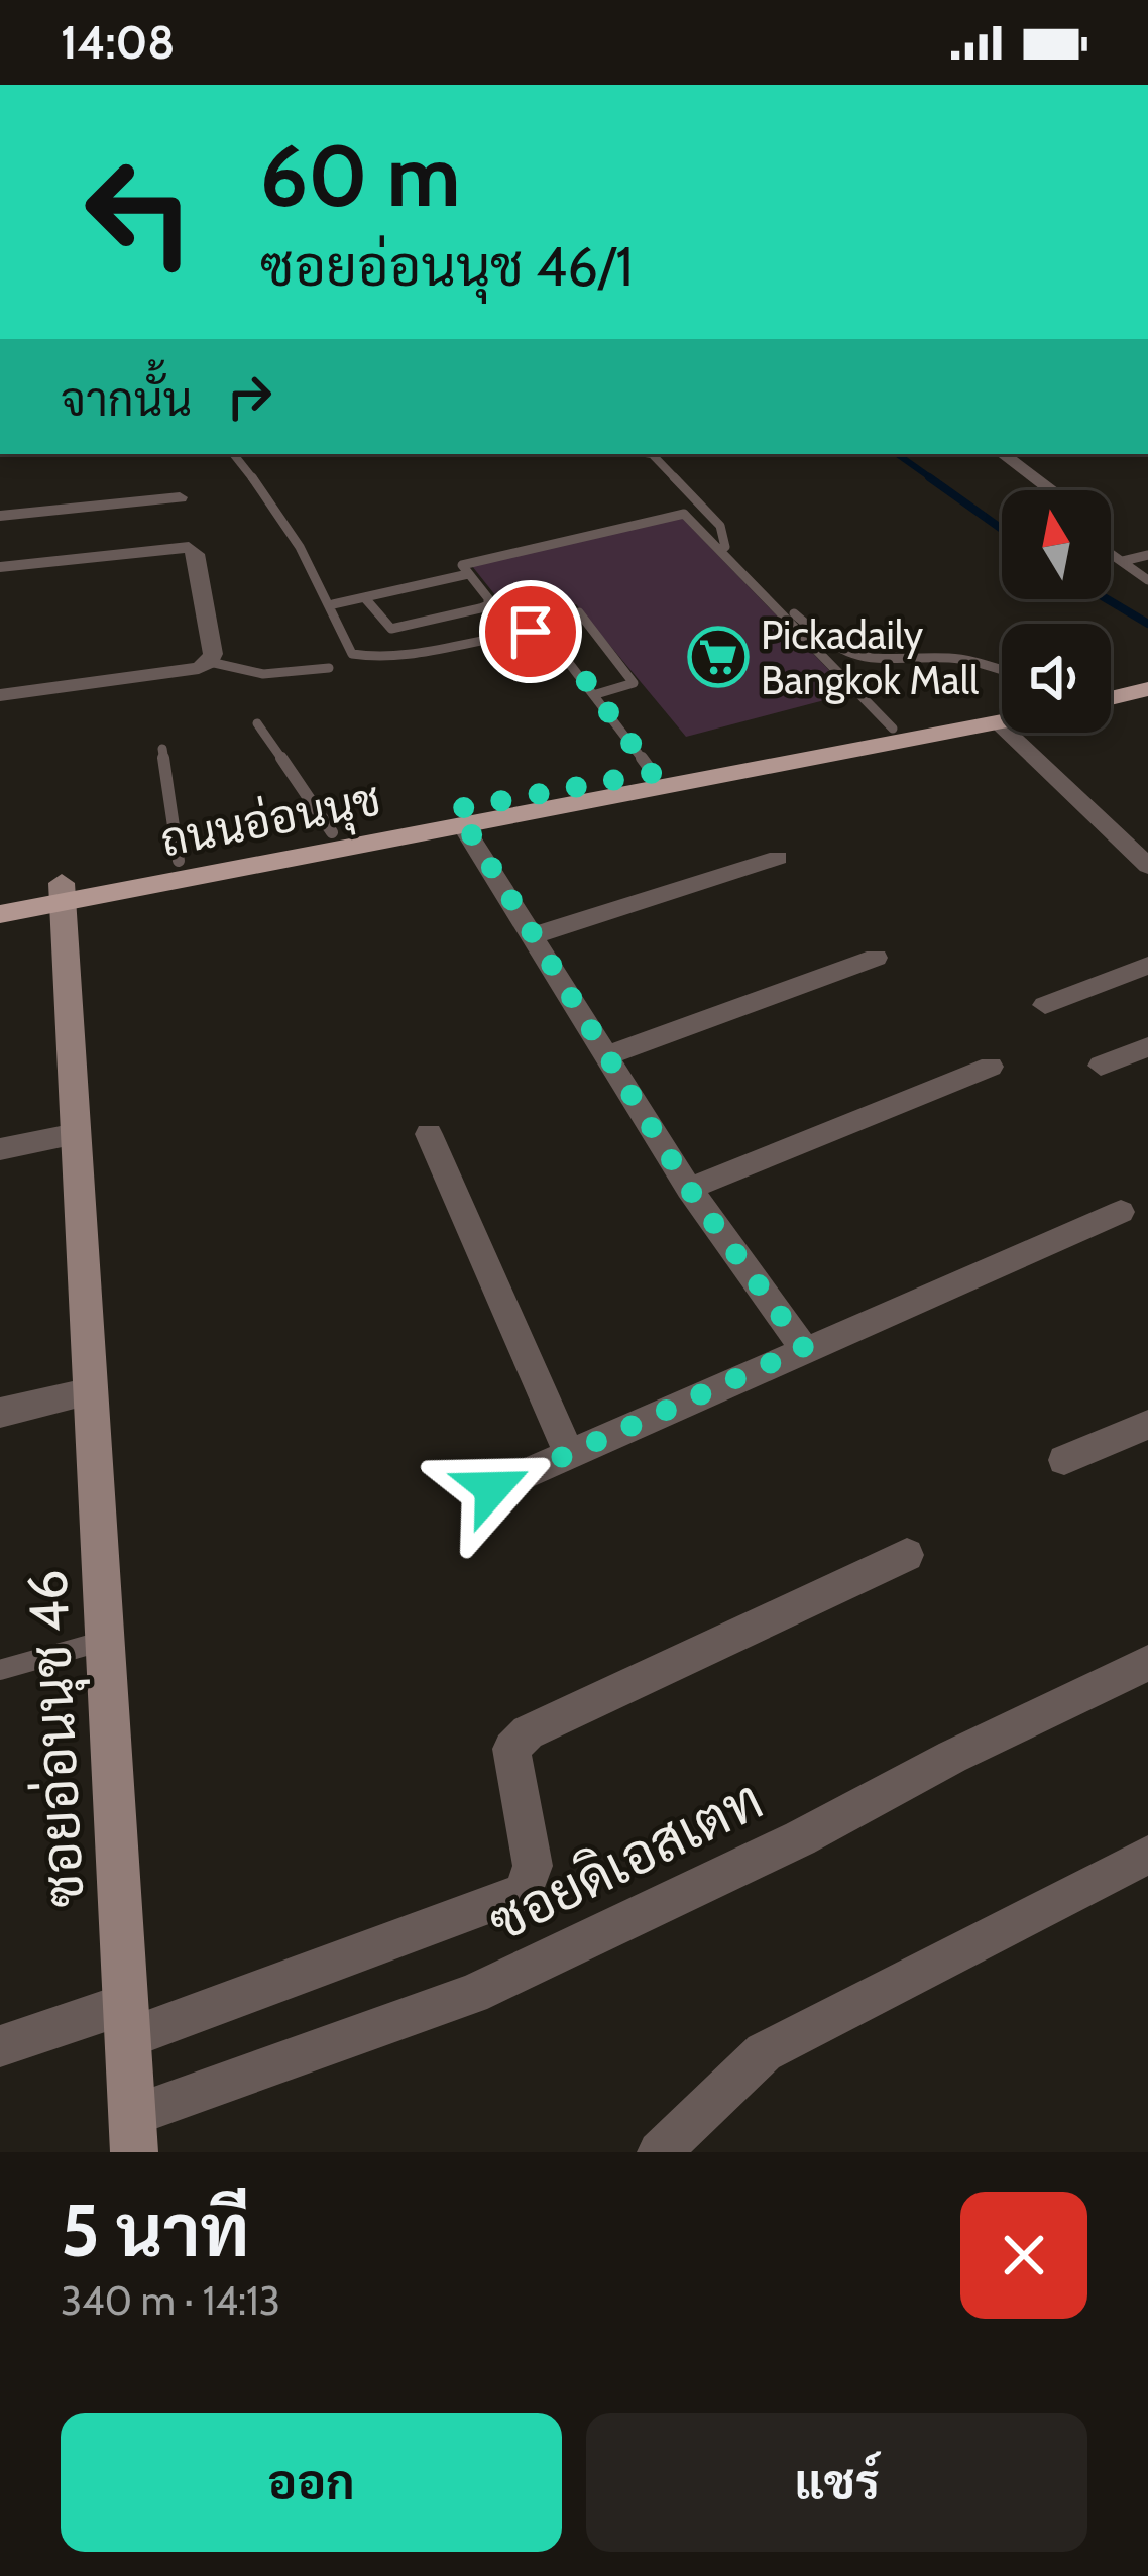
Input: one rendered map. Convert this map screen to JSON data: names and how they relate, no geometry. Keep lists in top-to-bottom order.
{
  "streets": {
    "main road": ["ถนนอ่อนนุช"],
    "street": ["ซอยอ่อนนุช 46", "ซอยดิเอสเตท"]
  },
  "crossings": [
    ["ถนนอ่อนนุช", "ซอยอ่อนนุช 46"],
    ["ซอยอ่อนนุช 46", "ซอยดิเอสเตท"]
  ],
  "places": {
    "supermarket": ["Pickadaily Bangkok Mall"]
  },
  "north": "top",
  "page": {
    "status": "14:08",
    "turn": ["60 m", "ซอยอ่อนนุช 46/1"],
    "then": "จากนั้น",
    "heading": ["5 นาที", "340 m · 14:13"],
    "buttons": ["ออก", "แชร์"]
  }
}
